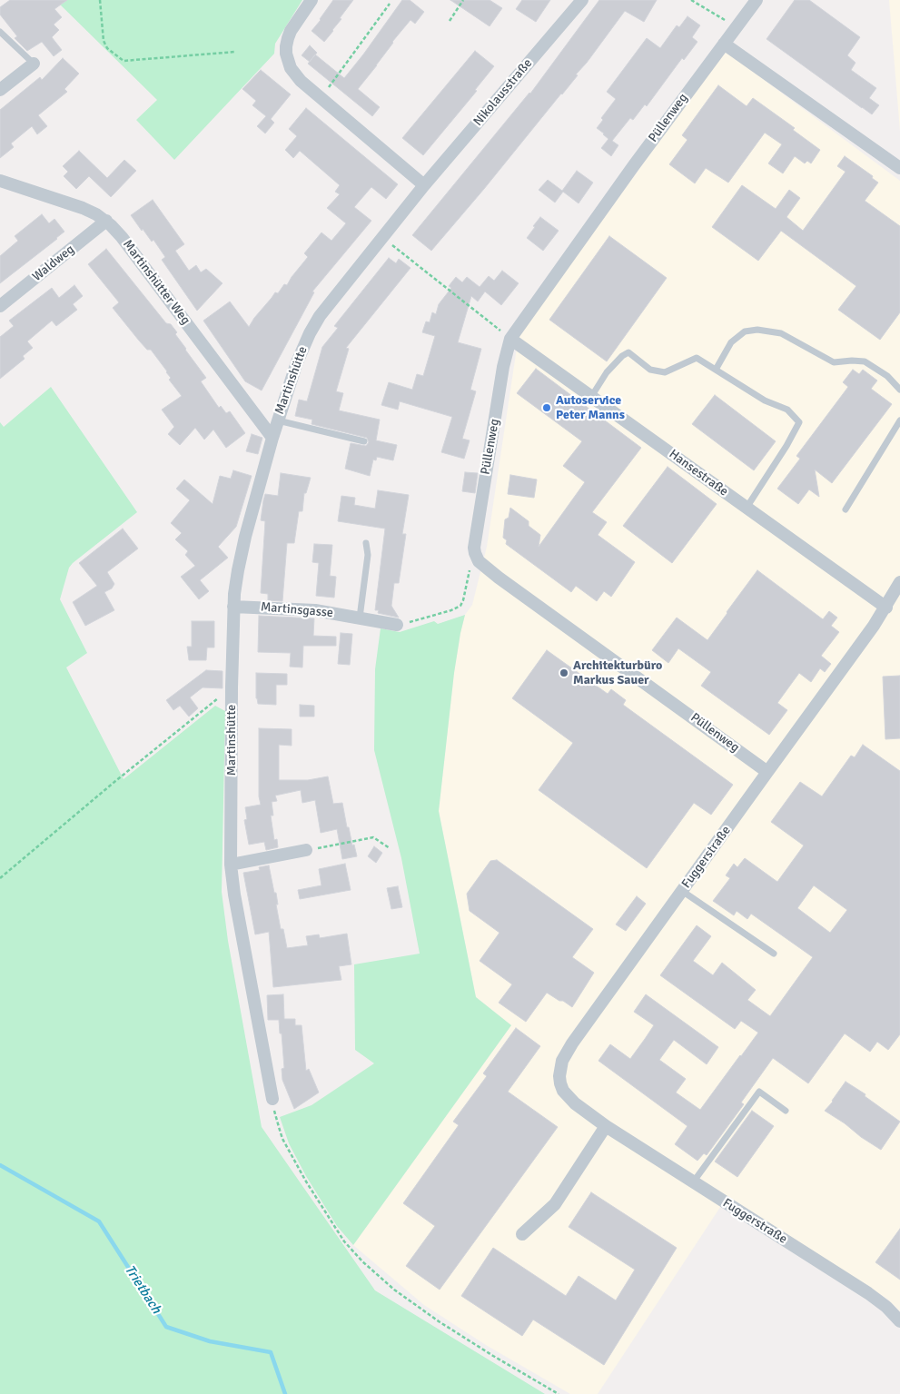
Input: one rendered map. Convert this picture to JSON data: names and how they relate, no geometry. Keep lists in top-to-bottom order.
{
  "streets": {
    "street": [
      "Nikolausstraße",
      "Püllenweg",
      "Waldweg",
      "Martinshütter Weg",
      "Martinshütte",
      "Hansestraße",
      "Martinsgasse",
      "Fuggerstraße"
    ]
  },
  "crossings": [
    ["Nikolausstraße", "Martinshütte"],
    ["Püllenweg", "Hansestraße"],
    ["Püllenweg", "Fuggerstraße"],
    ["Waldweg", "Martinshütter Weg"],
    ["Martinshütter Weg", "Martinshütte"],
    ["Martinshütte", "Martinsgasse"],
    ["Hansestraße", "Fuggerstraße"]
  ],
  "water": ["Trietbach"],
  "places": ["Autoservice Peter Manns", "Architekturbüro Markus Sauer"]
}
